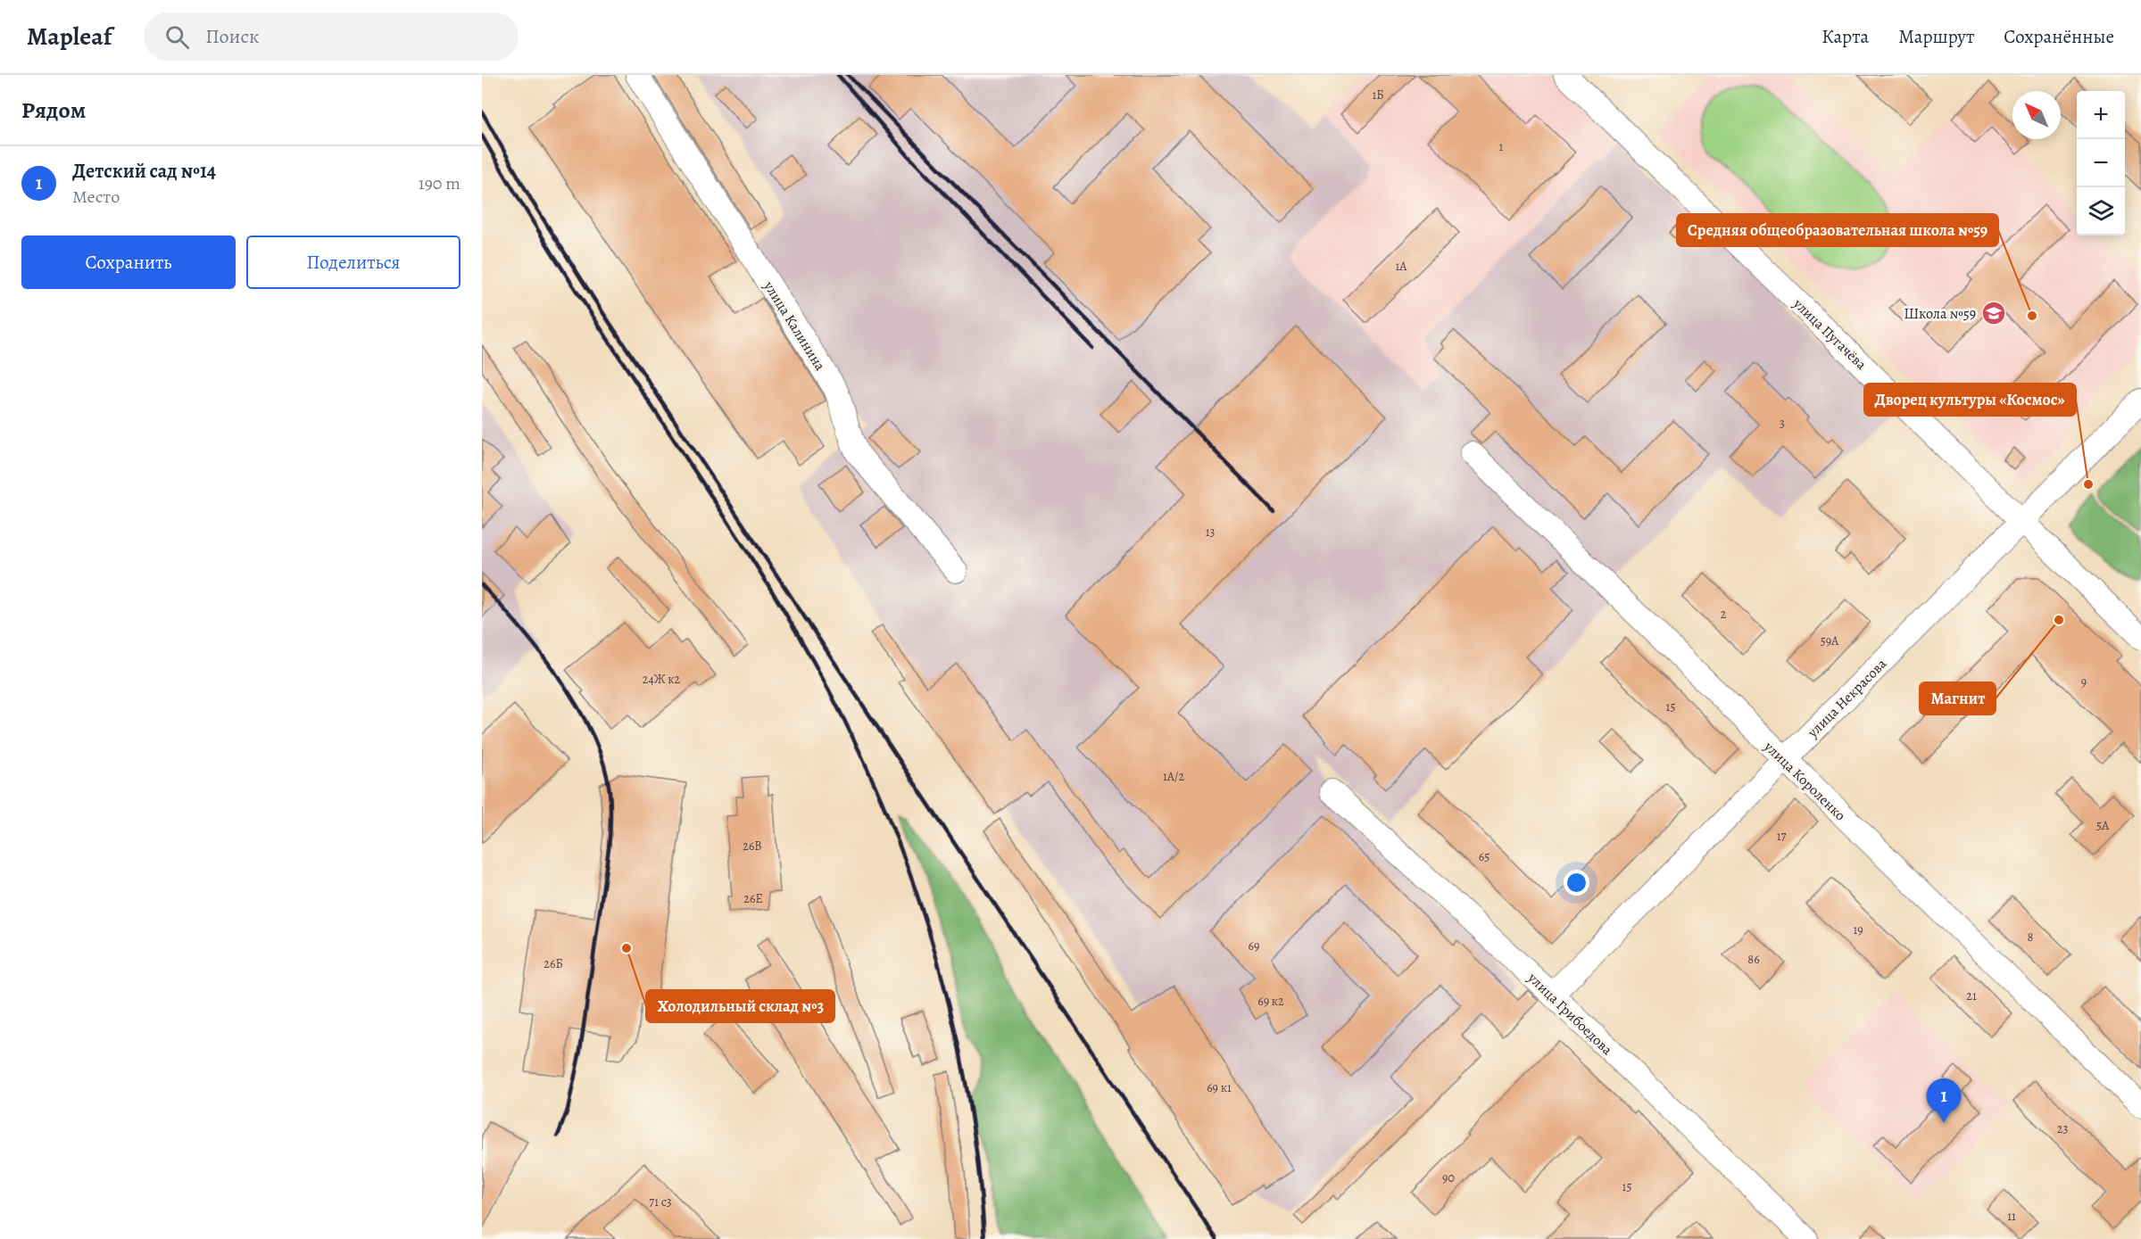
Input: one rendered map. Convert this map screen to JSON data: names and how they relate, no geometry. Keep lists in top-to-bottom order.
{
  "streets": {
    "street": [
      "улица Калинина",
      "улица Пугачёва",
      "улица Некрасова",
      "улица Короленко",
      "улица Грибоедова"
    ]
  },
  "crossings": [
    ["улица Пугачёва", "улица Некрасова"],
    ["улица Некрасова", "улица Короленко"],
    ["улица Некрасова", "улица Грибоедова"]
  ],
  "places": {
    "school or university": ["Школа №59"],
    "other": [
      "Средняя общеобразовательная школа №59",
      "Дворец культуры «Космос»",
      "Магнит",
      "Холодильный склад №3"
    ]
  },
  "house_numbers": [
    "1Б",
    "1",
    "1А",
    "3",
    "13",
    "2",
    "59А",
    "24Ж к2",
    "9",
    "15",
    "1А/2",
    "5А",
    "17",
    "26В",
    "65",
    "26Е",
    "19",
    "8",
    "69",
    "86",
    "26Б",
    "21",
    "69 к2",
    "69 к1",
    "23",
    "90",
    "15",
    "71 с3",
    "11"
  ],
  "north": "top left",
  "page": {
    "header": "Mapleaf",
    "search": "Поиск",
    "nav": ["Карта", "Маршрут", "Сохранённые"],
    "heading": "Рядом",
    "map_buttons": ["+", "−"],
    "list": [
      {
        "mark": "1",
        "name": "Детский сад №14",
        "note": "Место",
        "value": "190 m"
      }
    ],
    "buttons": ["Сохранить", "Поделиться"],
    "pins": "1"
  }
}
